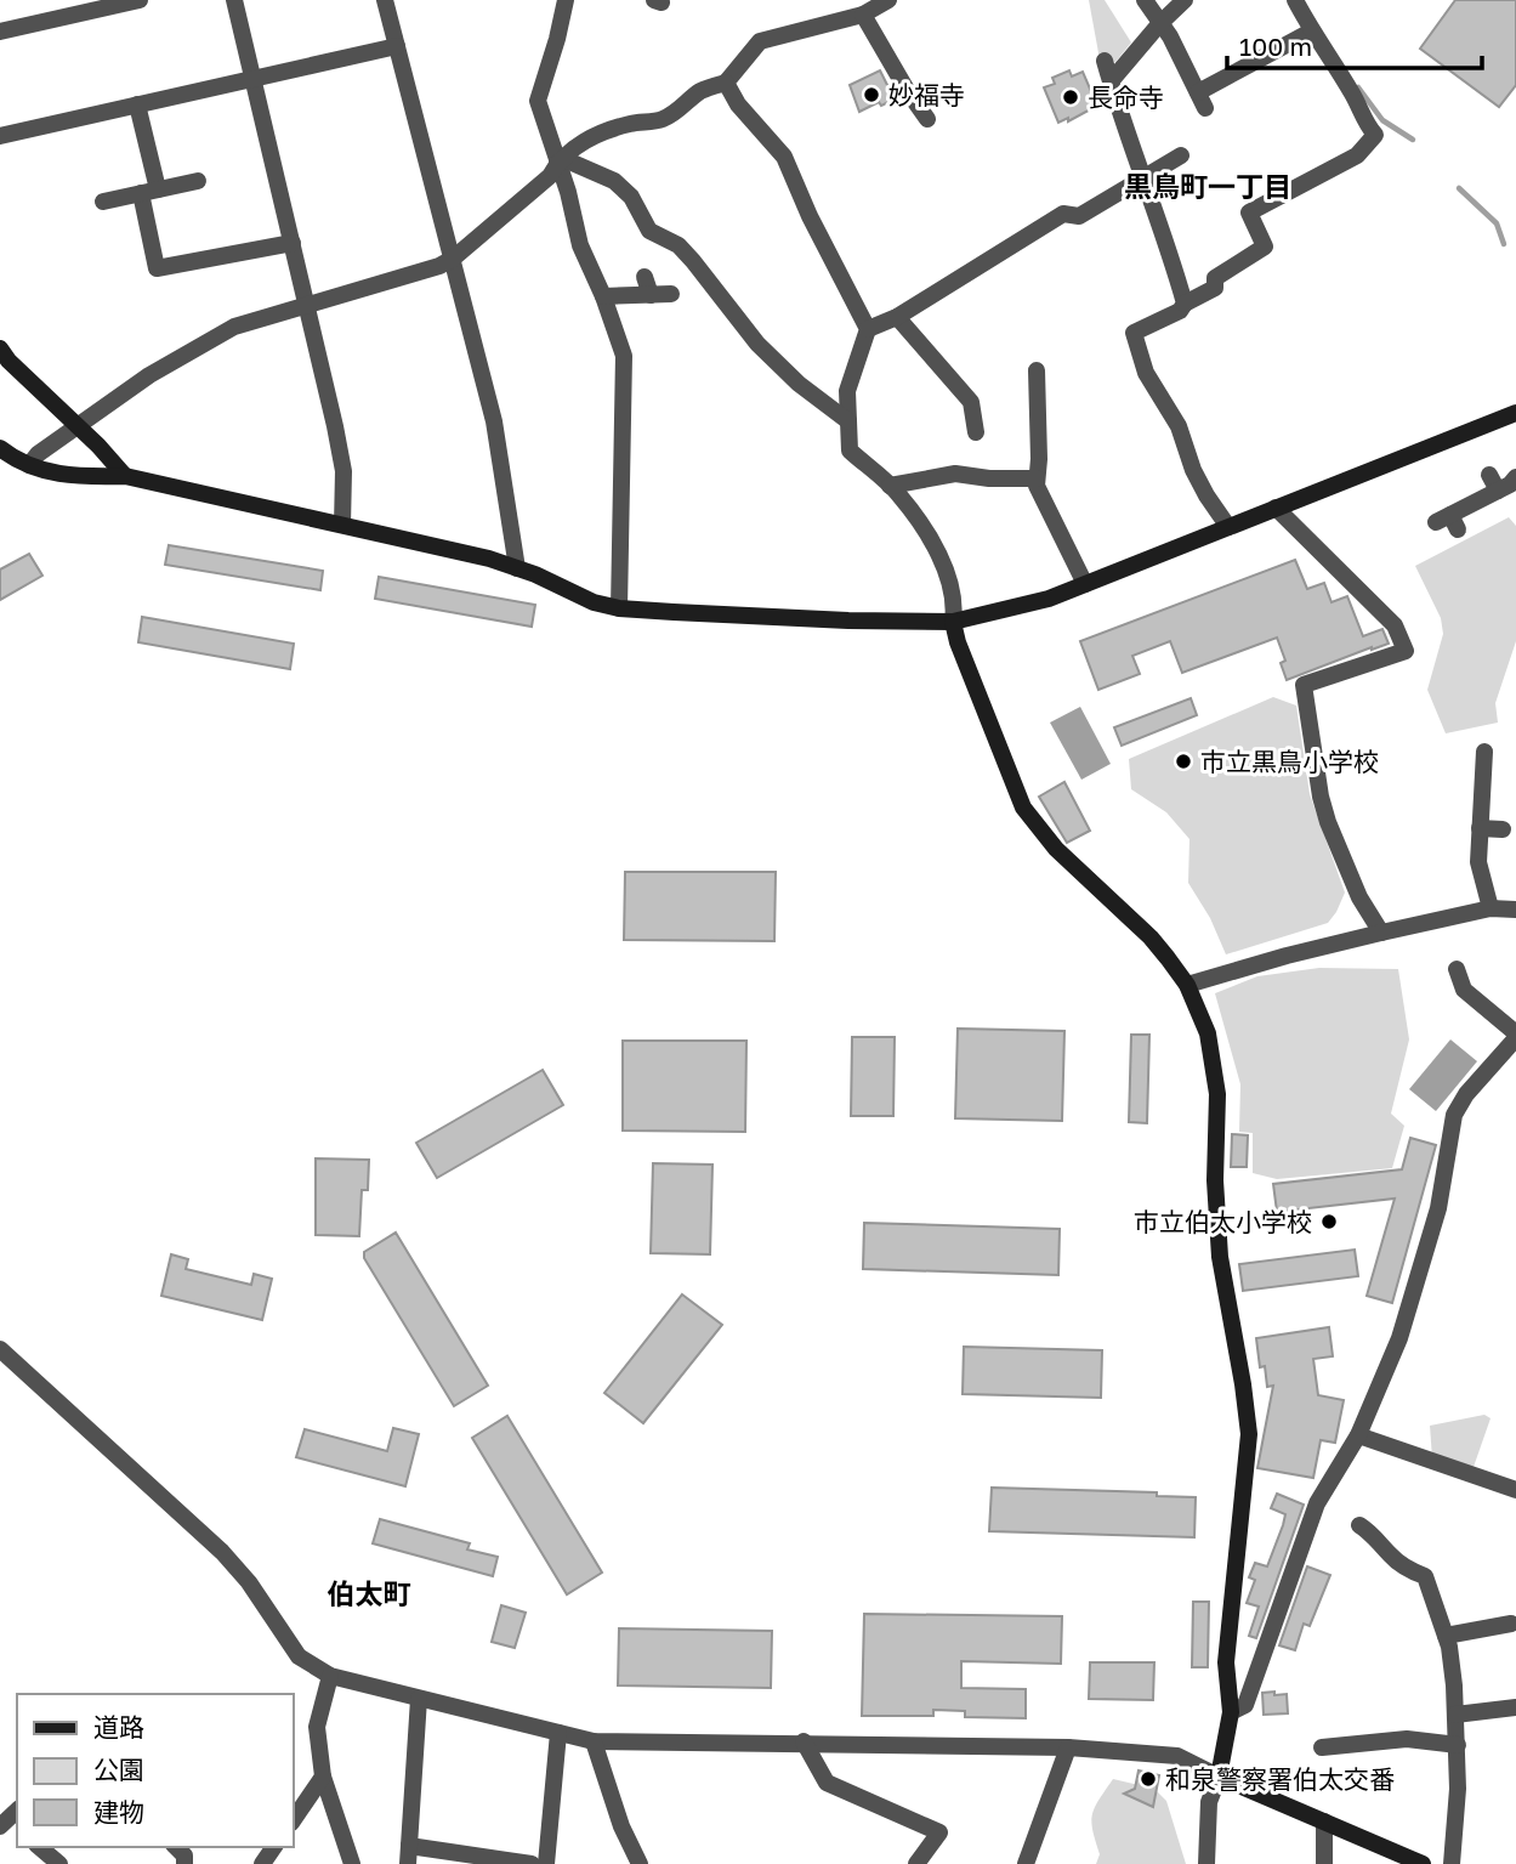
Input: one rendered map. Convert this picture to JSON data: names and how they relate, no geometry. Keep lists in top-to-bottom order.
{
  "districts": ["黒鳥町一丁目", "伯太町"],
  "places": [
    "妙福寺",
    "長命寺",
    "市立黒鳥小学校",
    "市立伯太小学校",
    "和泉警察署伯太交番"
  ],
  "legend": ["道路", "公園", "建物"],
  "scale_bar": "100 m"
}
